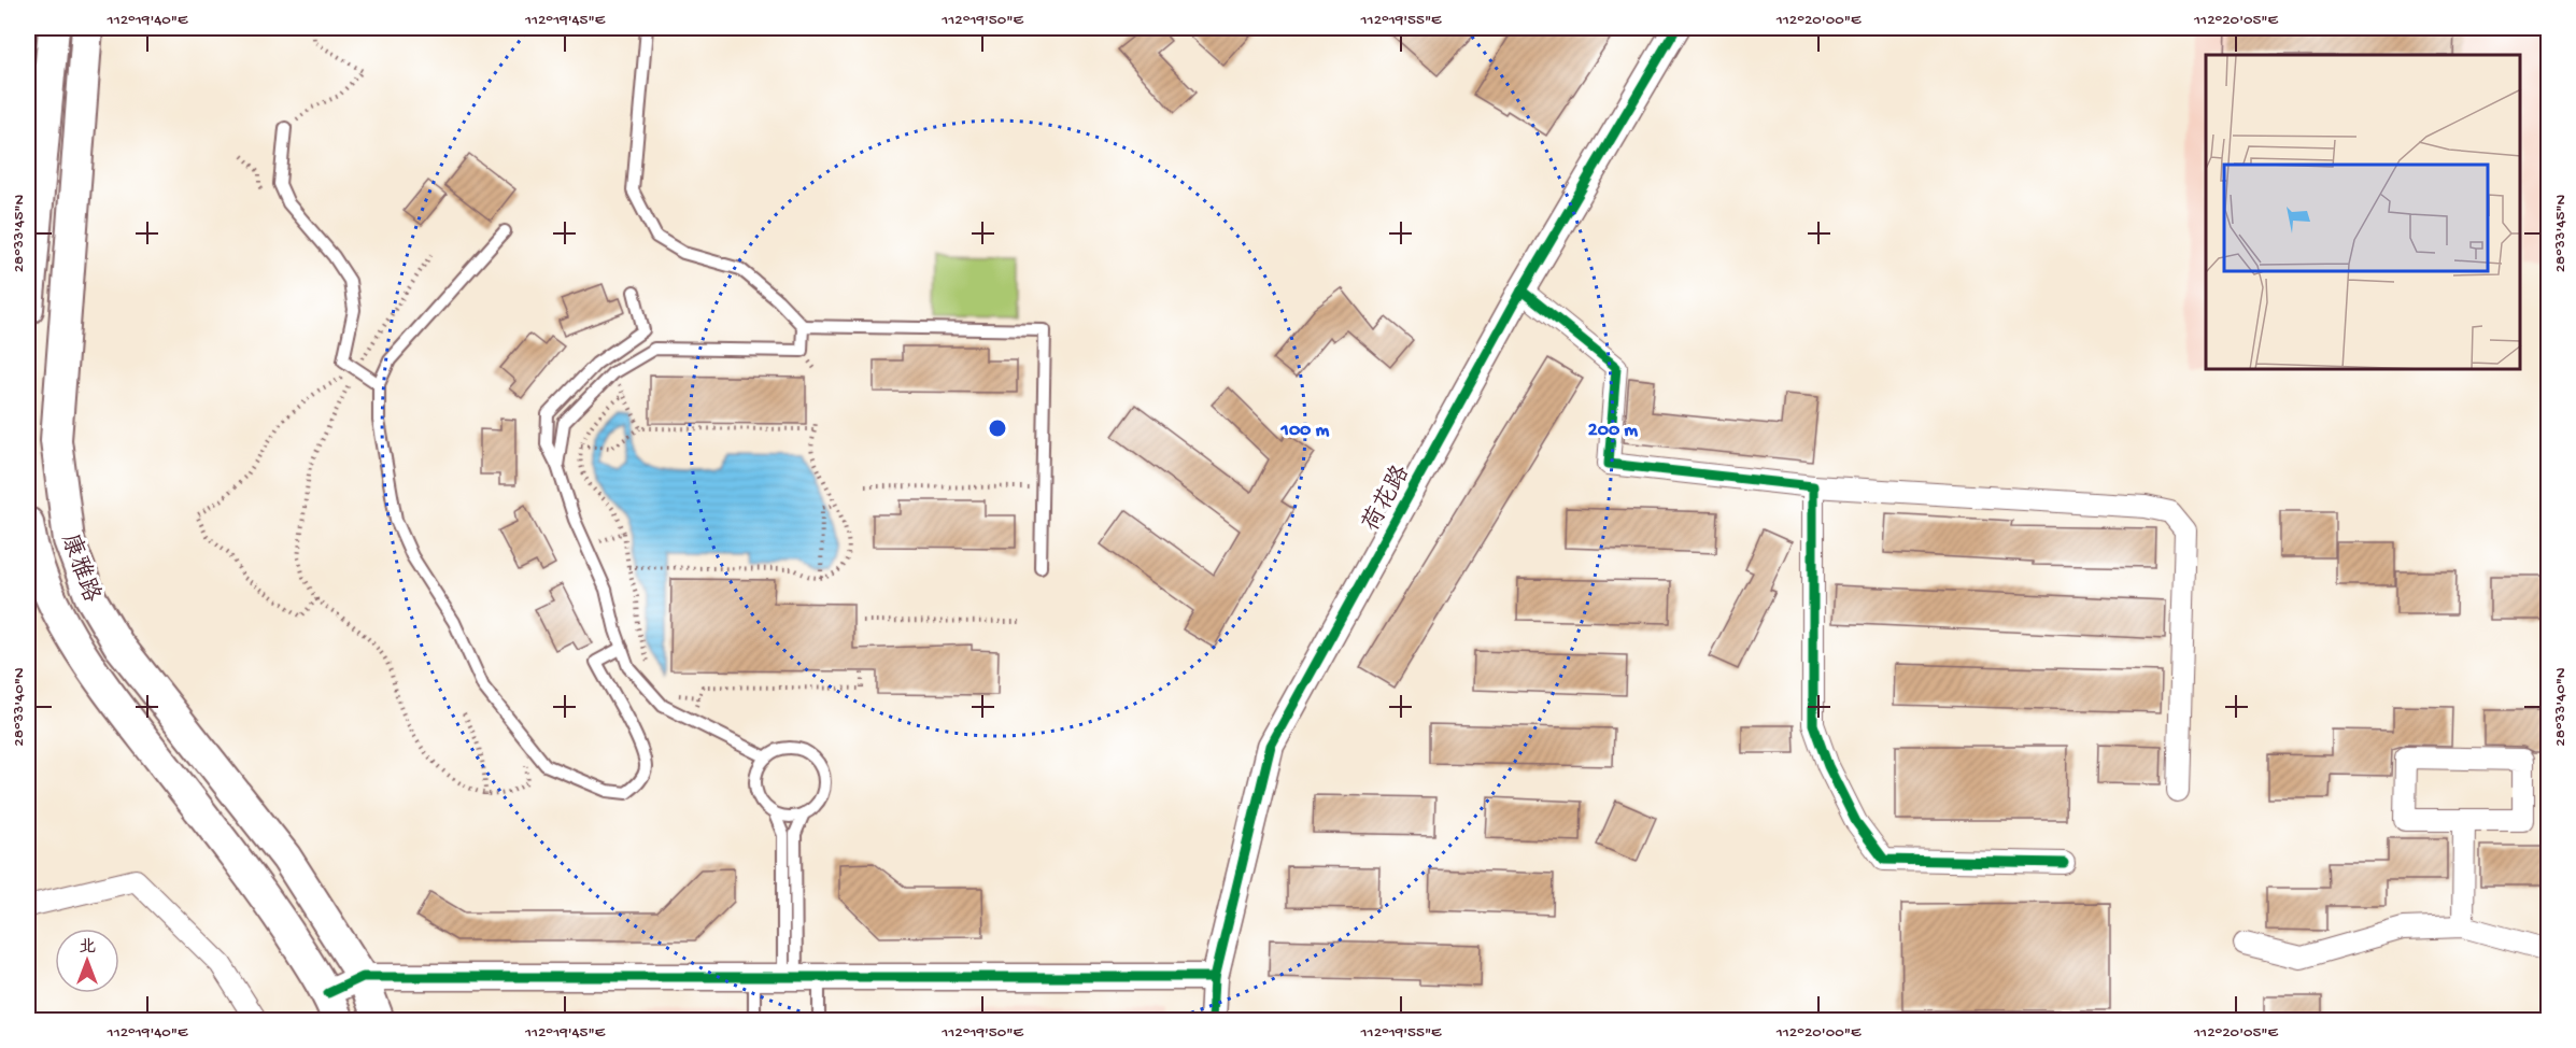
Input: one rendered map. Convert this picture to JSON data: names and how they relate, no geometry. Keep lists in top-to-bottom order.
{
  "streets": {
    "main road": ["康雅路"],
    "street": ["荷花路"]
  },
  "north": "top",
  "coordinates": [
    "112°19'40\"E",
    "112°19'45\"E",
    "112°19'50\"E",
    "112°19'55\"E",
    "112°20'00\"E",
    "112°20'05\"E",
    "28°33'45\"N",
    "28°33'40\"N"
  ],
  "rings": ["100 m", "200 m"]
}
